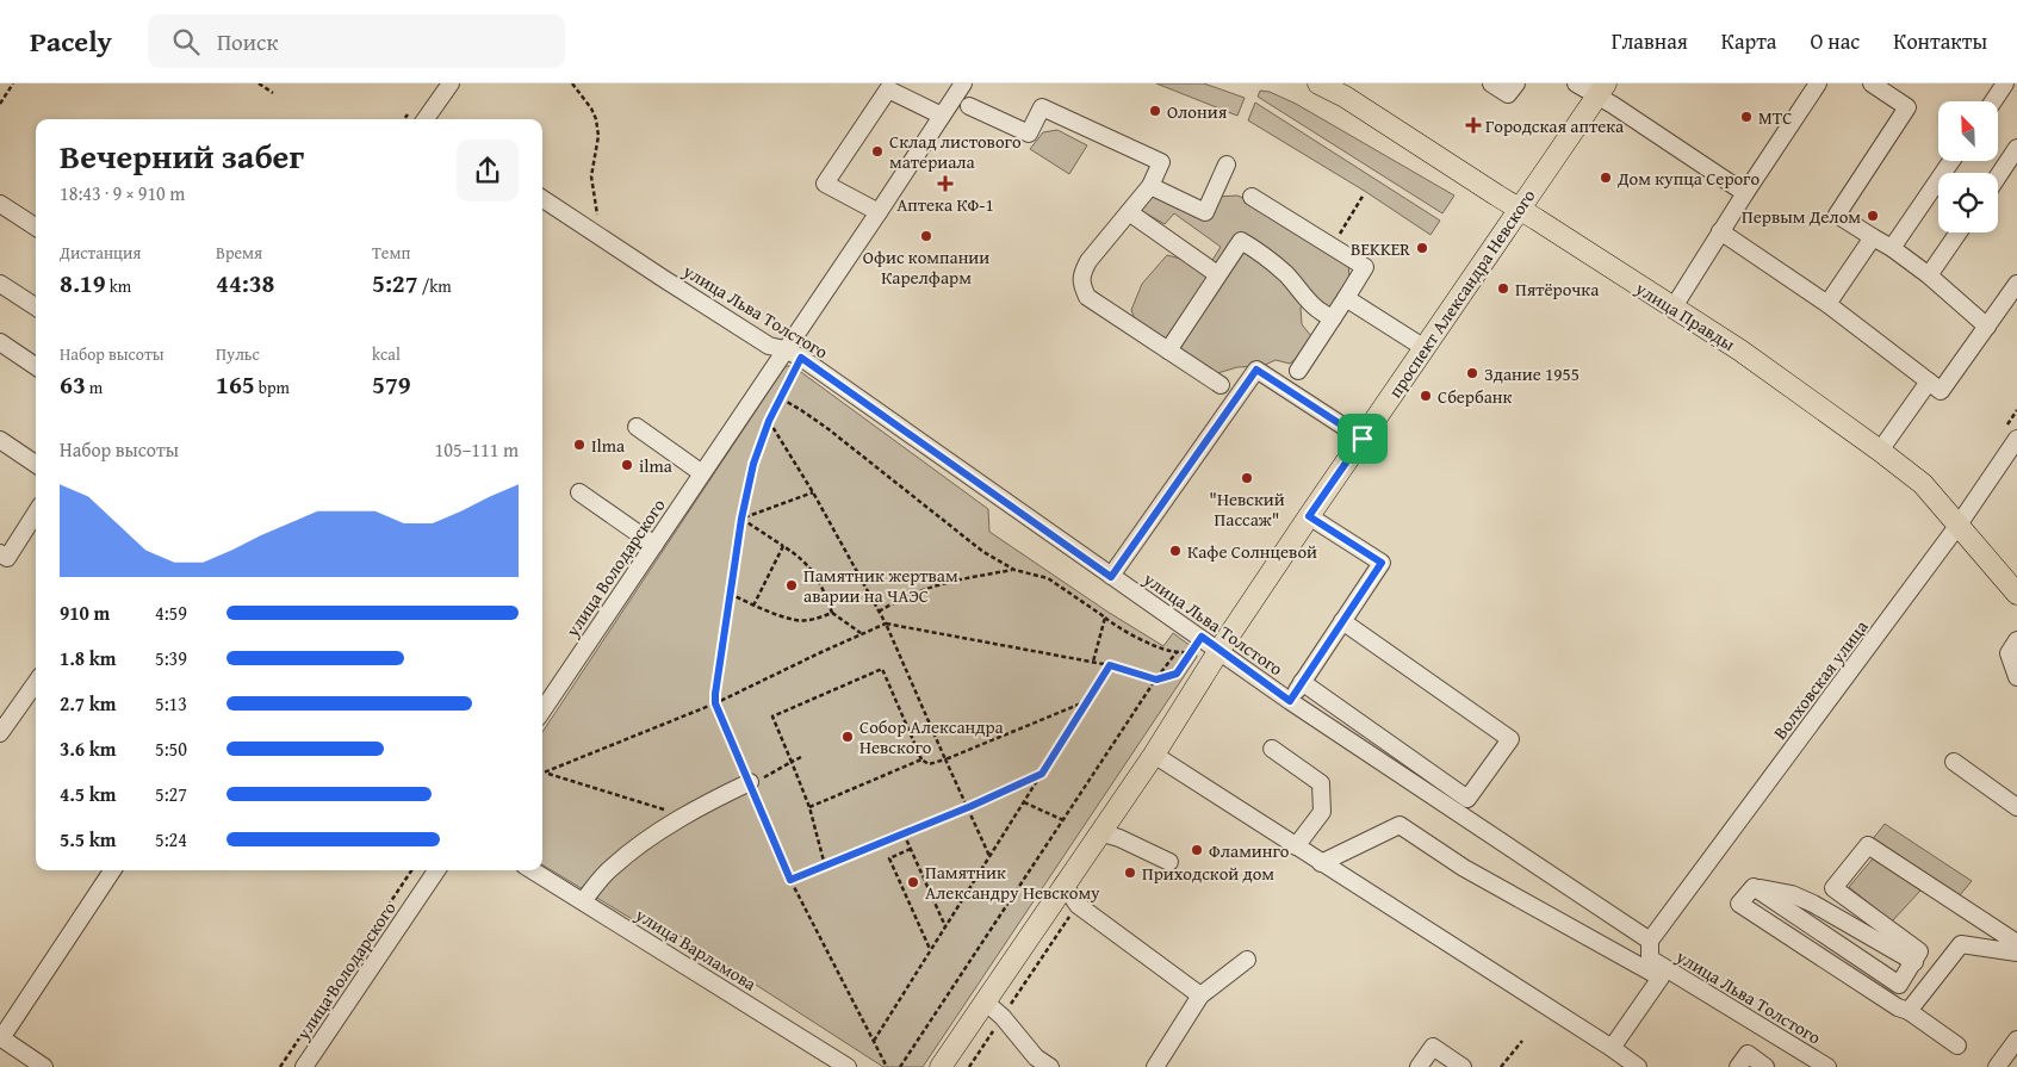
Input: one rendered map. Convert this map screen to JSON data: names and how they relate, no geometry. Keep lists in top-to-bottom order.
{
  "streets": {
    "main road": ["проспект Александра Невского", "улица Правды"],
    "street": [
      "улица Льва Толстого",
      "улица Володарского",
      "Волховская улица",
      "улица Варламова"
    ]
  },
  "crossings": [
    ["проспект Александра Невского", "улица Льва Толстого"],
    ["проспект Александра Невского", "улица Правды"],
    ["улица Льва Толстого", "улица Володарского"],
    ["улица Льва Толстого", "Волховская улица"],
    ["улица Правды", "Волховская улица"]
  ],
  "places": {
    "other": [
      "Олония",
      "МТС",
      "Склад листового материала",
      "Дом купца Серого",
      "Первым Делом",
      "Офис компании Карелфарм",
      "BEKKER",
      "Пятёрочка",
      "Здание 1955",
      "Сбербанк",
      "Ilma",
      "ilma",
      "\"Невский Пассаж\"",
      "Кафе Солнцевой",
      "Памятник жертвам аварии на ЧАЭС",
      "Собор Александра Невского",
      "Фламинго",
      "Приходской дом",
      "Памятник Александру Невскому"
    ],
    "health": ["Городская аптека", "Аптека КФ-1"]
  },
  "north": "top left",
  "page": {
    "header": "Pacely",
    "search": "Поиск",
    "nav": [
      "Главная",
      "Карта",
      "О нас",
      "Контакты"
    ],
    "heading": ["Вечерний забег", "18:43 · 9 × 910 m"],
    "stats": [
      ["Дистанция", "8.19 km"],
      ["Время", "44:38"],
      ["Темп", "5:27 /km"],
      ["Набор высоты", "63 m"],
      ["Пульс", "165 bpm"],
      ["kcal", "579"]
    ],
    "chart": ["Набор высоты", "105–111 m"],
    "list": [
      {
        "name": "910 m",
        "note": "4:59"
      },
      {
        "name": "1.8 km",
        "note": "5:39"
      },
      {
        "name": "2.7 km",
        "note": "5:13"
      },
      {
        "name": "3.6 km",
        "note": "5:50"
      },
      {
        "name": "4.5 km",
        "note": "5:27"
      },
      {
        "name": "5.5 km",
        "note": "5:24"
      }
    ]
  }
}
